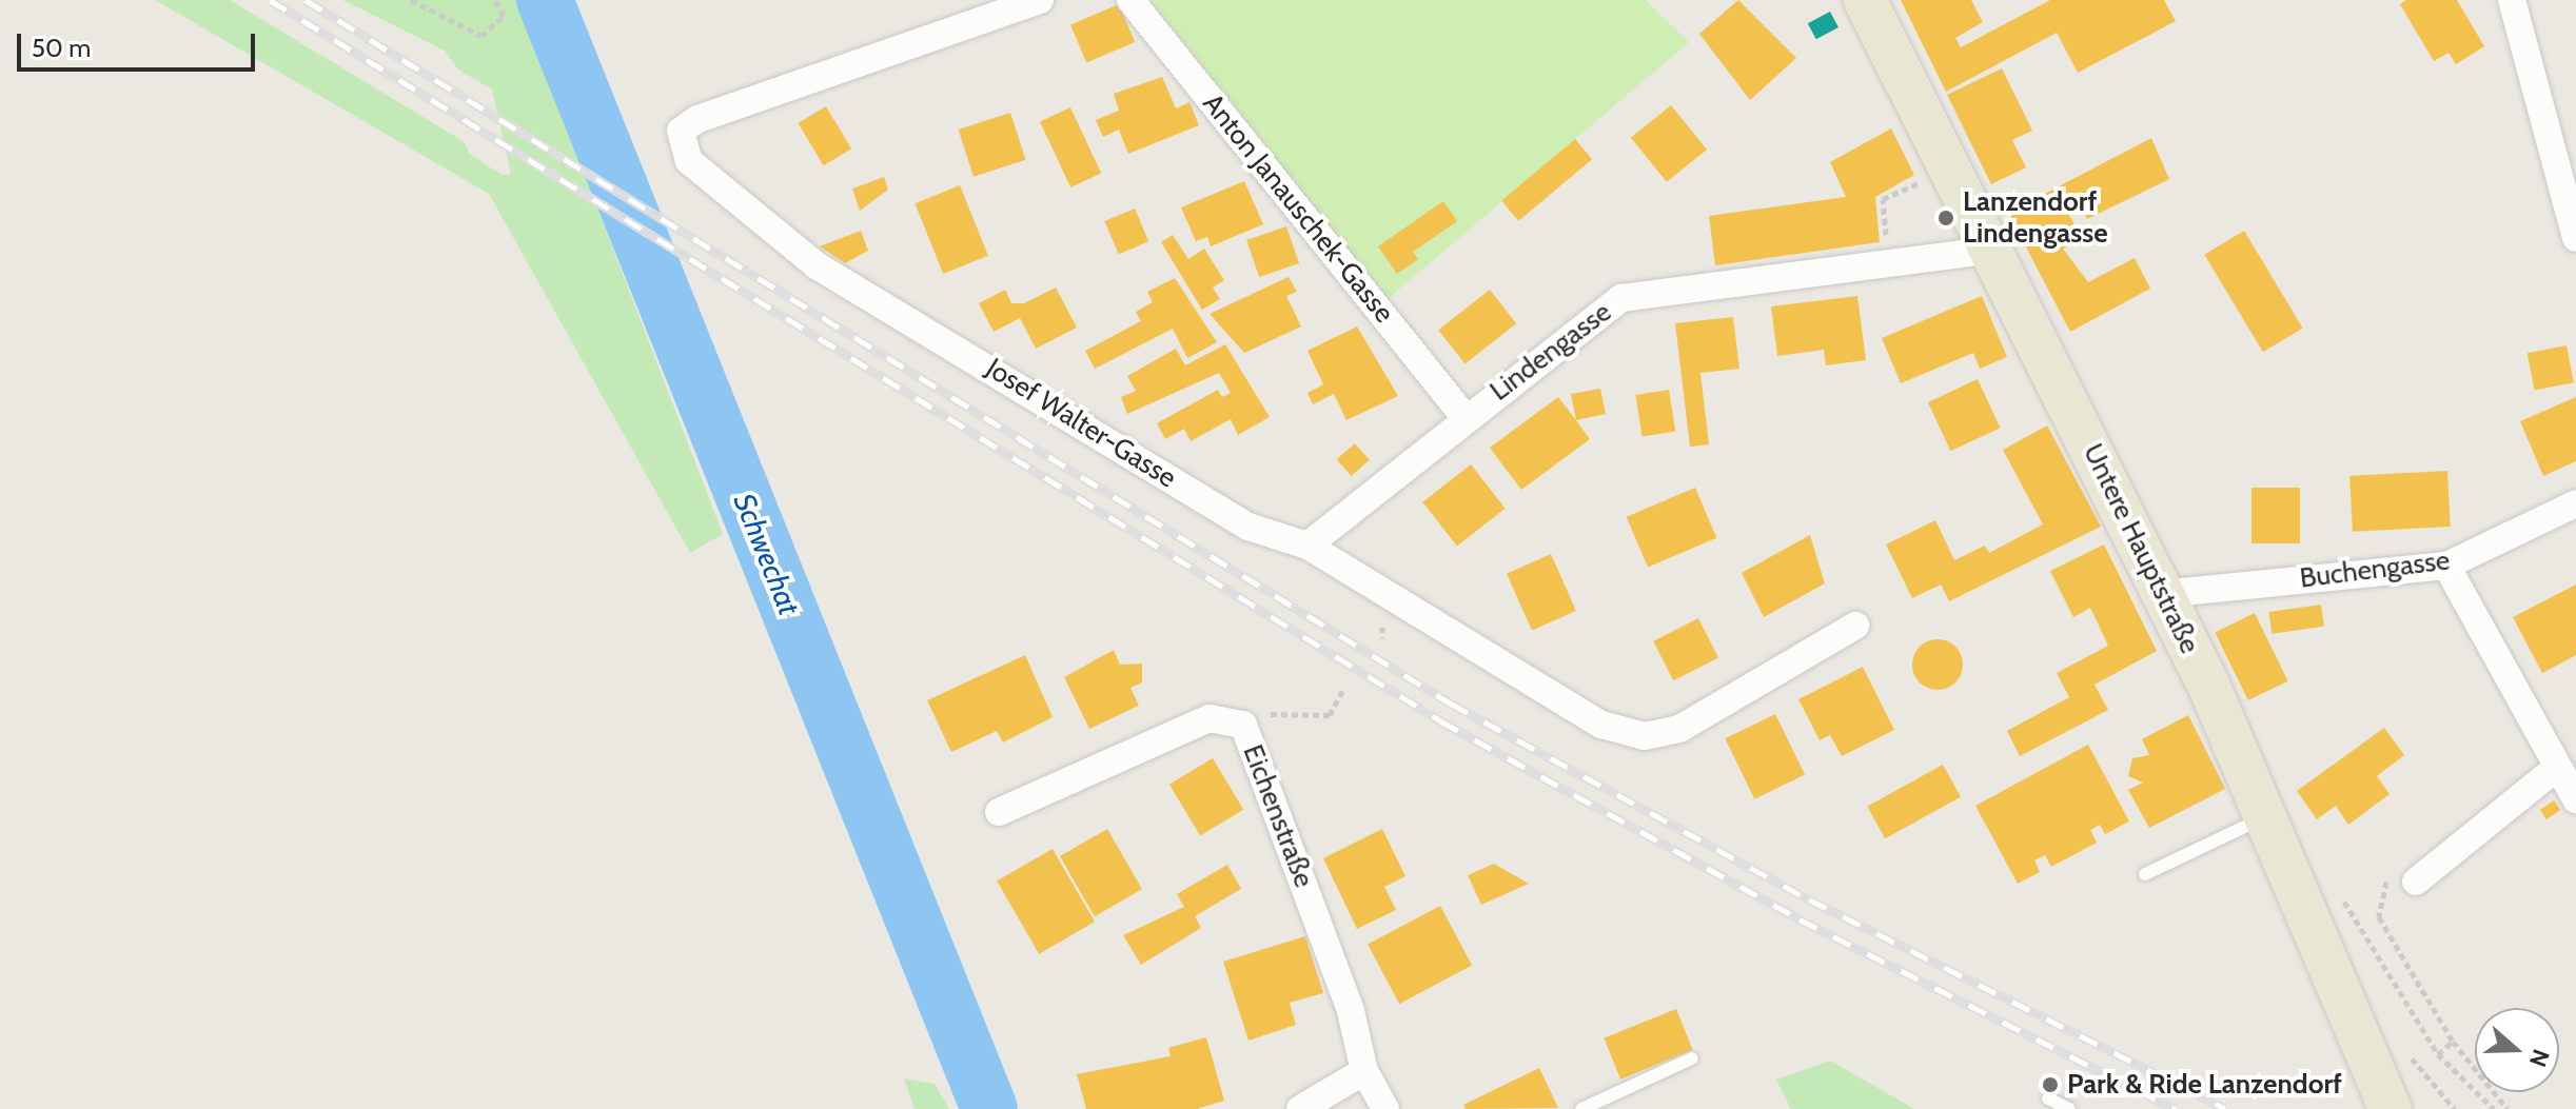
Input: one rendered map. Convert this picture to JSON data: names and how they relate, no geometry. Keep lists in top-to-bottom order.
{
  "streets": {
    "main road": ["Untere Hauptstraße"],
    "street": [
      "Anton Janauschek-Gasse",
      "Lindengasse",
      "Josef Walter-Gasse",
      "Buchengasse",
      "Eichenstraße"
    ]
  },
  "crossings": [
    ["Anton Janauschek-Gasse", "Lindengasse"],
    ["Lindengasse", "Josef Walter-Gasse"],
    ["Lindengasse", "Untere Hauptstraße"],
    ["Untere Hauptstraße", "Buchengasse"]
  ],
  "water": ["Schwechat"],
  "places": ["Lanzendorf Lindengasse", "Park & Ride Lanzendorf"],
  "scale_bar": "50 m",
  "north": "right"
}
